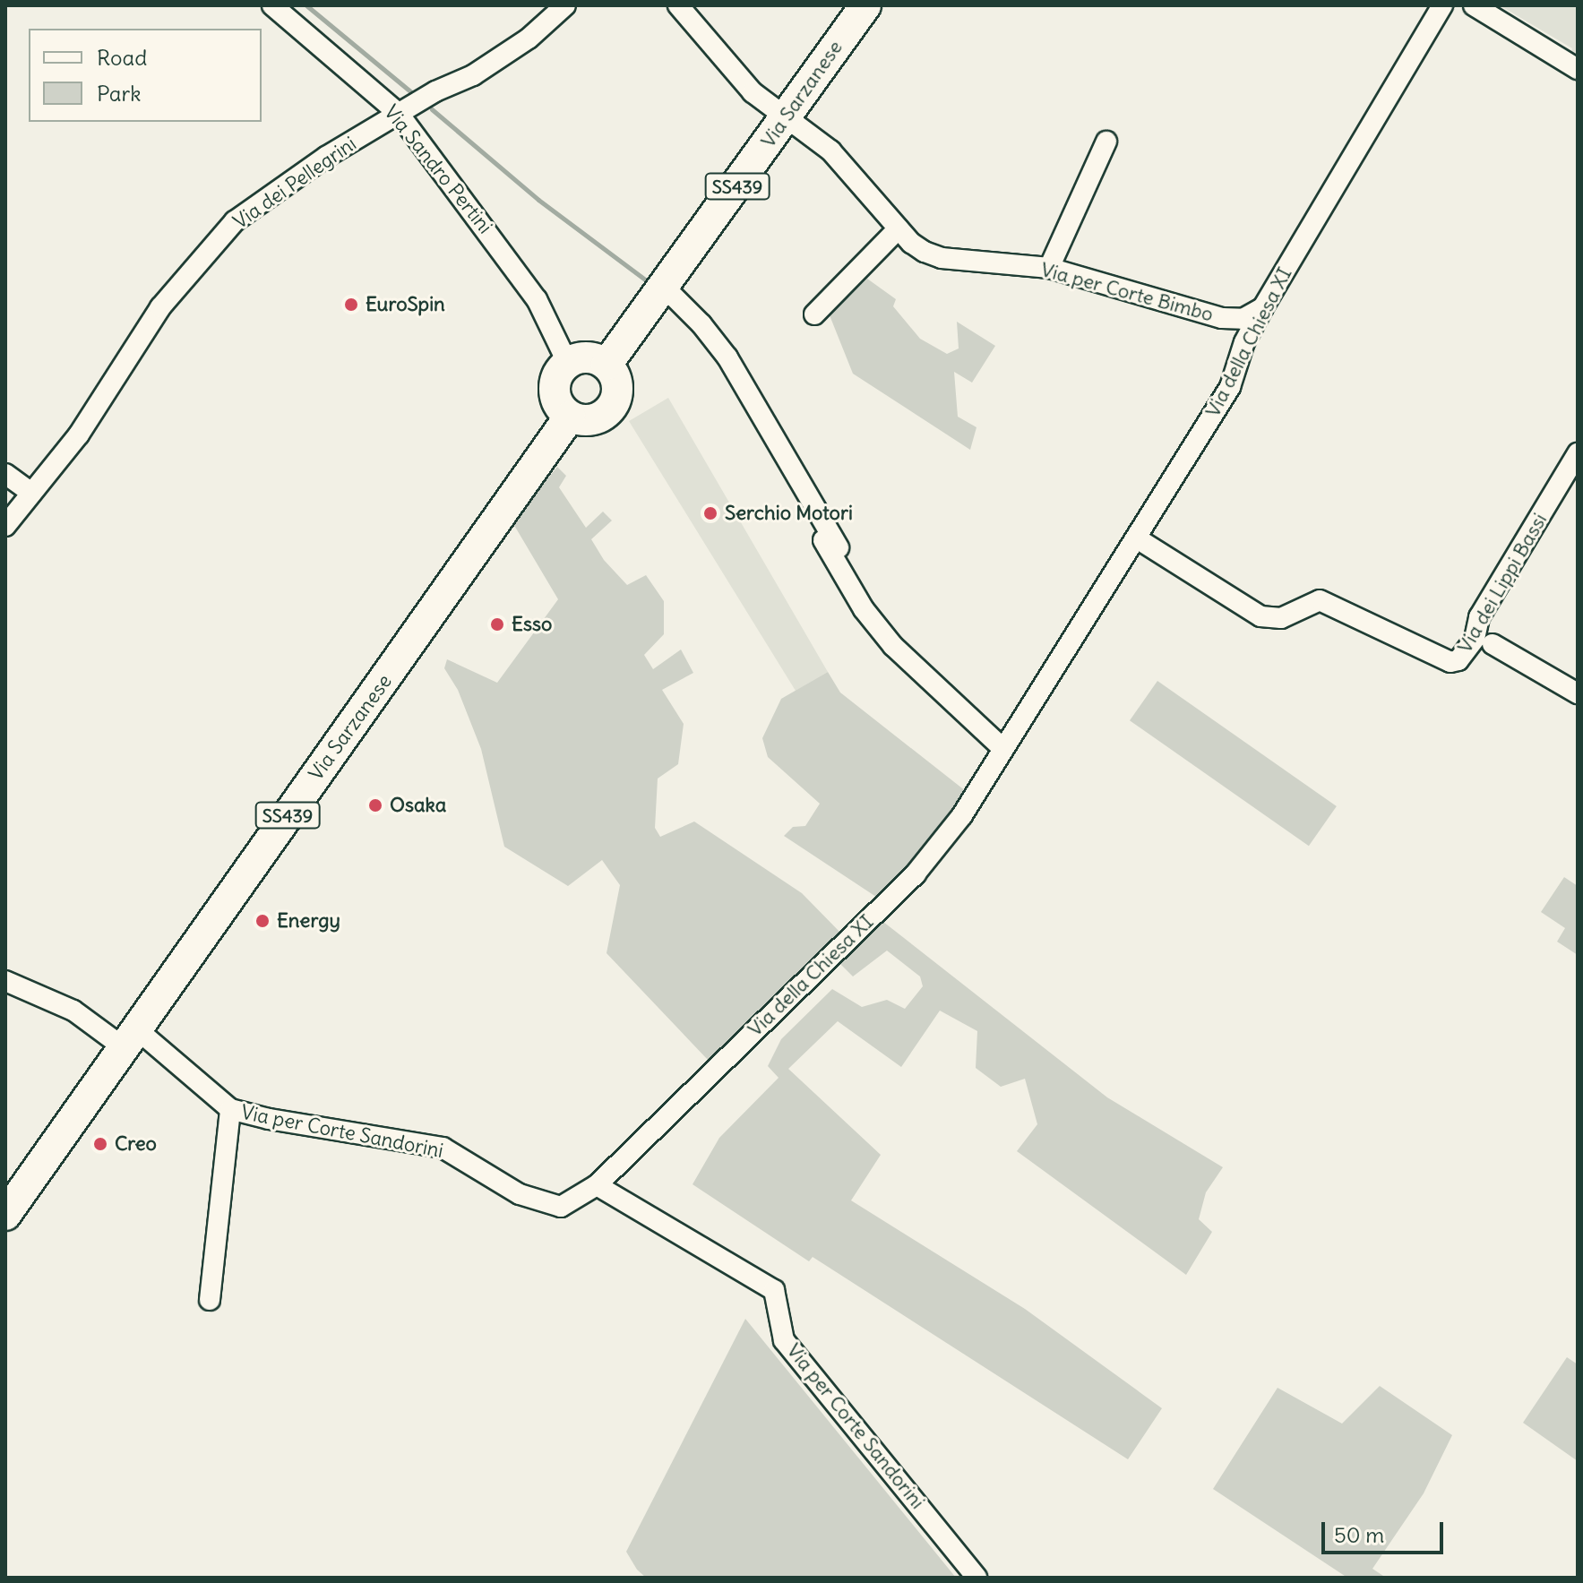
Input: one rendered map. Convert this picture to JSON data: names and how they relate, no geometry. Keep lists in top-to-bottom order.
{
  "streets": {
    "main road": ["Via Sarzanese", "SS439"],
    "street": [
      "Via Sandro Pertini",
      "Via dei Pellegrini",
      "Via per Corte Bimbo",
      "Via della Chiesa XI",
      "Via dei Lippi Bassi",
      "Via per Corte Sandorini"
    ]
  },
  "crossings": [
    ["Via Sarzanese", "Via Sandro Pertini"],
    ["Via Sarzanese", "Via per Corte Bimbo"],
    ["Via Sarzanese", "Via per Corte Sandorini"],
    ["Via Sandro Pertini", "Via dei Pellegrini"],
    ["Via per Corte Bimbo", "Via della Chiesa XI"],
    ["Via della Chiesa XI", "Via dei Lippi Bassi"],
    ["Via della Chiesa XI", "Via per Corte Sandorini"]
  ],
  "places": [
    "EuroSpin",
    "Serchio Motori",
    "Esso",
    "Osaka",
    "Energy",
    "Creo"
  ],
  "legend": ["Road", "Park"],
  "scale_bar": "50 m"
}
